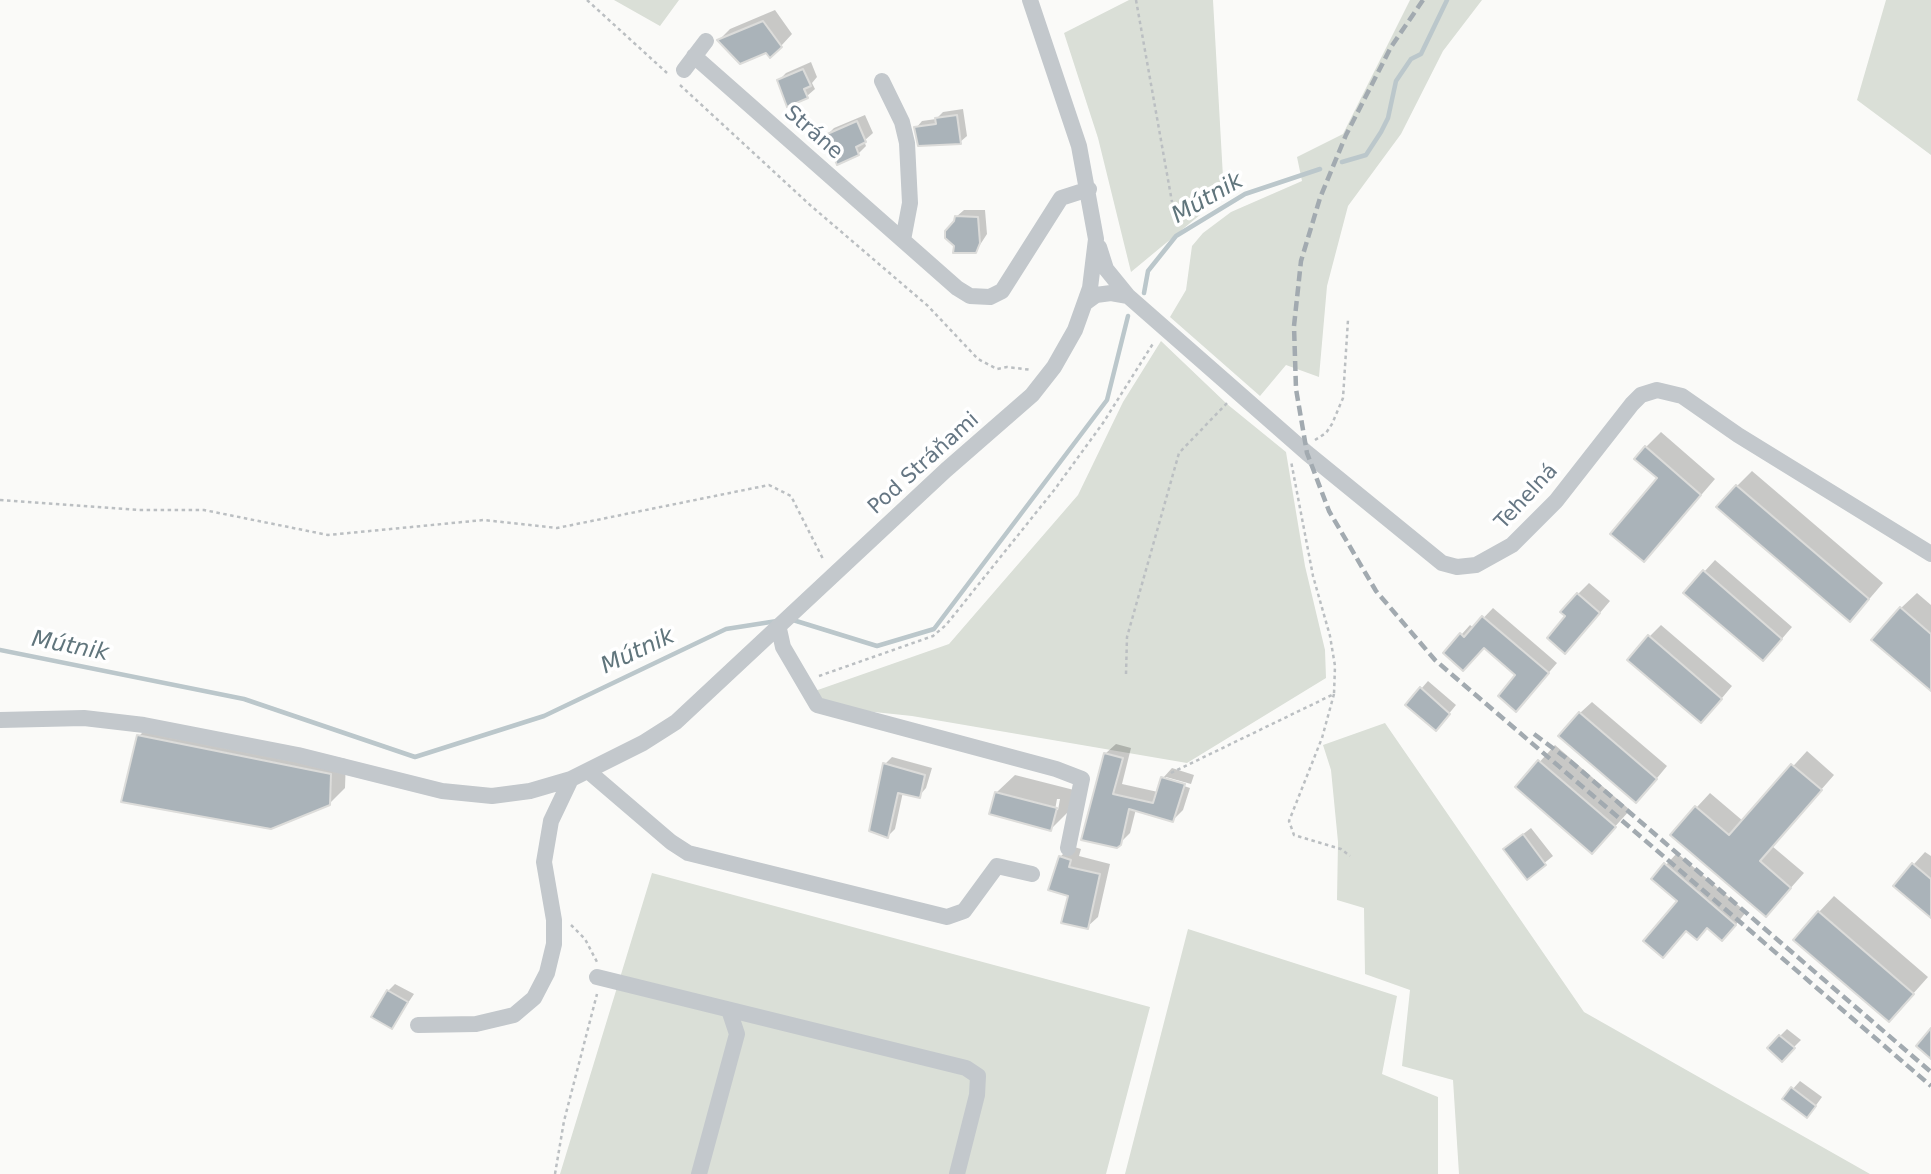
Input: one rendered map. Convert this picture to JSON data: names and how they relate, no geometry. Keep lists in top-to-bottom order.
{
  "streets": {
    "street": ["Stráne", "Pod Stráňami", "Tehelná"]
  },
  "crossings": [
    ["Stráne", "Pod Stráňami"],
    ["Pod Stráňami", "Tehelná"]
  ],
  "water": ["Mútnik"]
}
